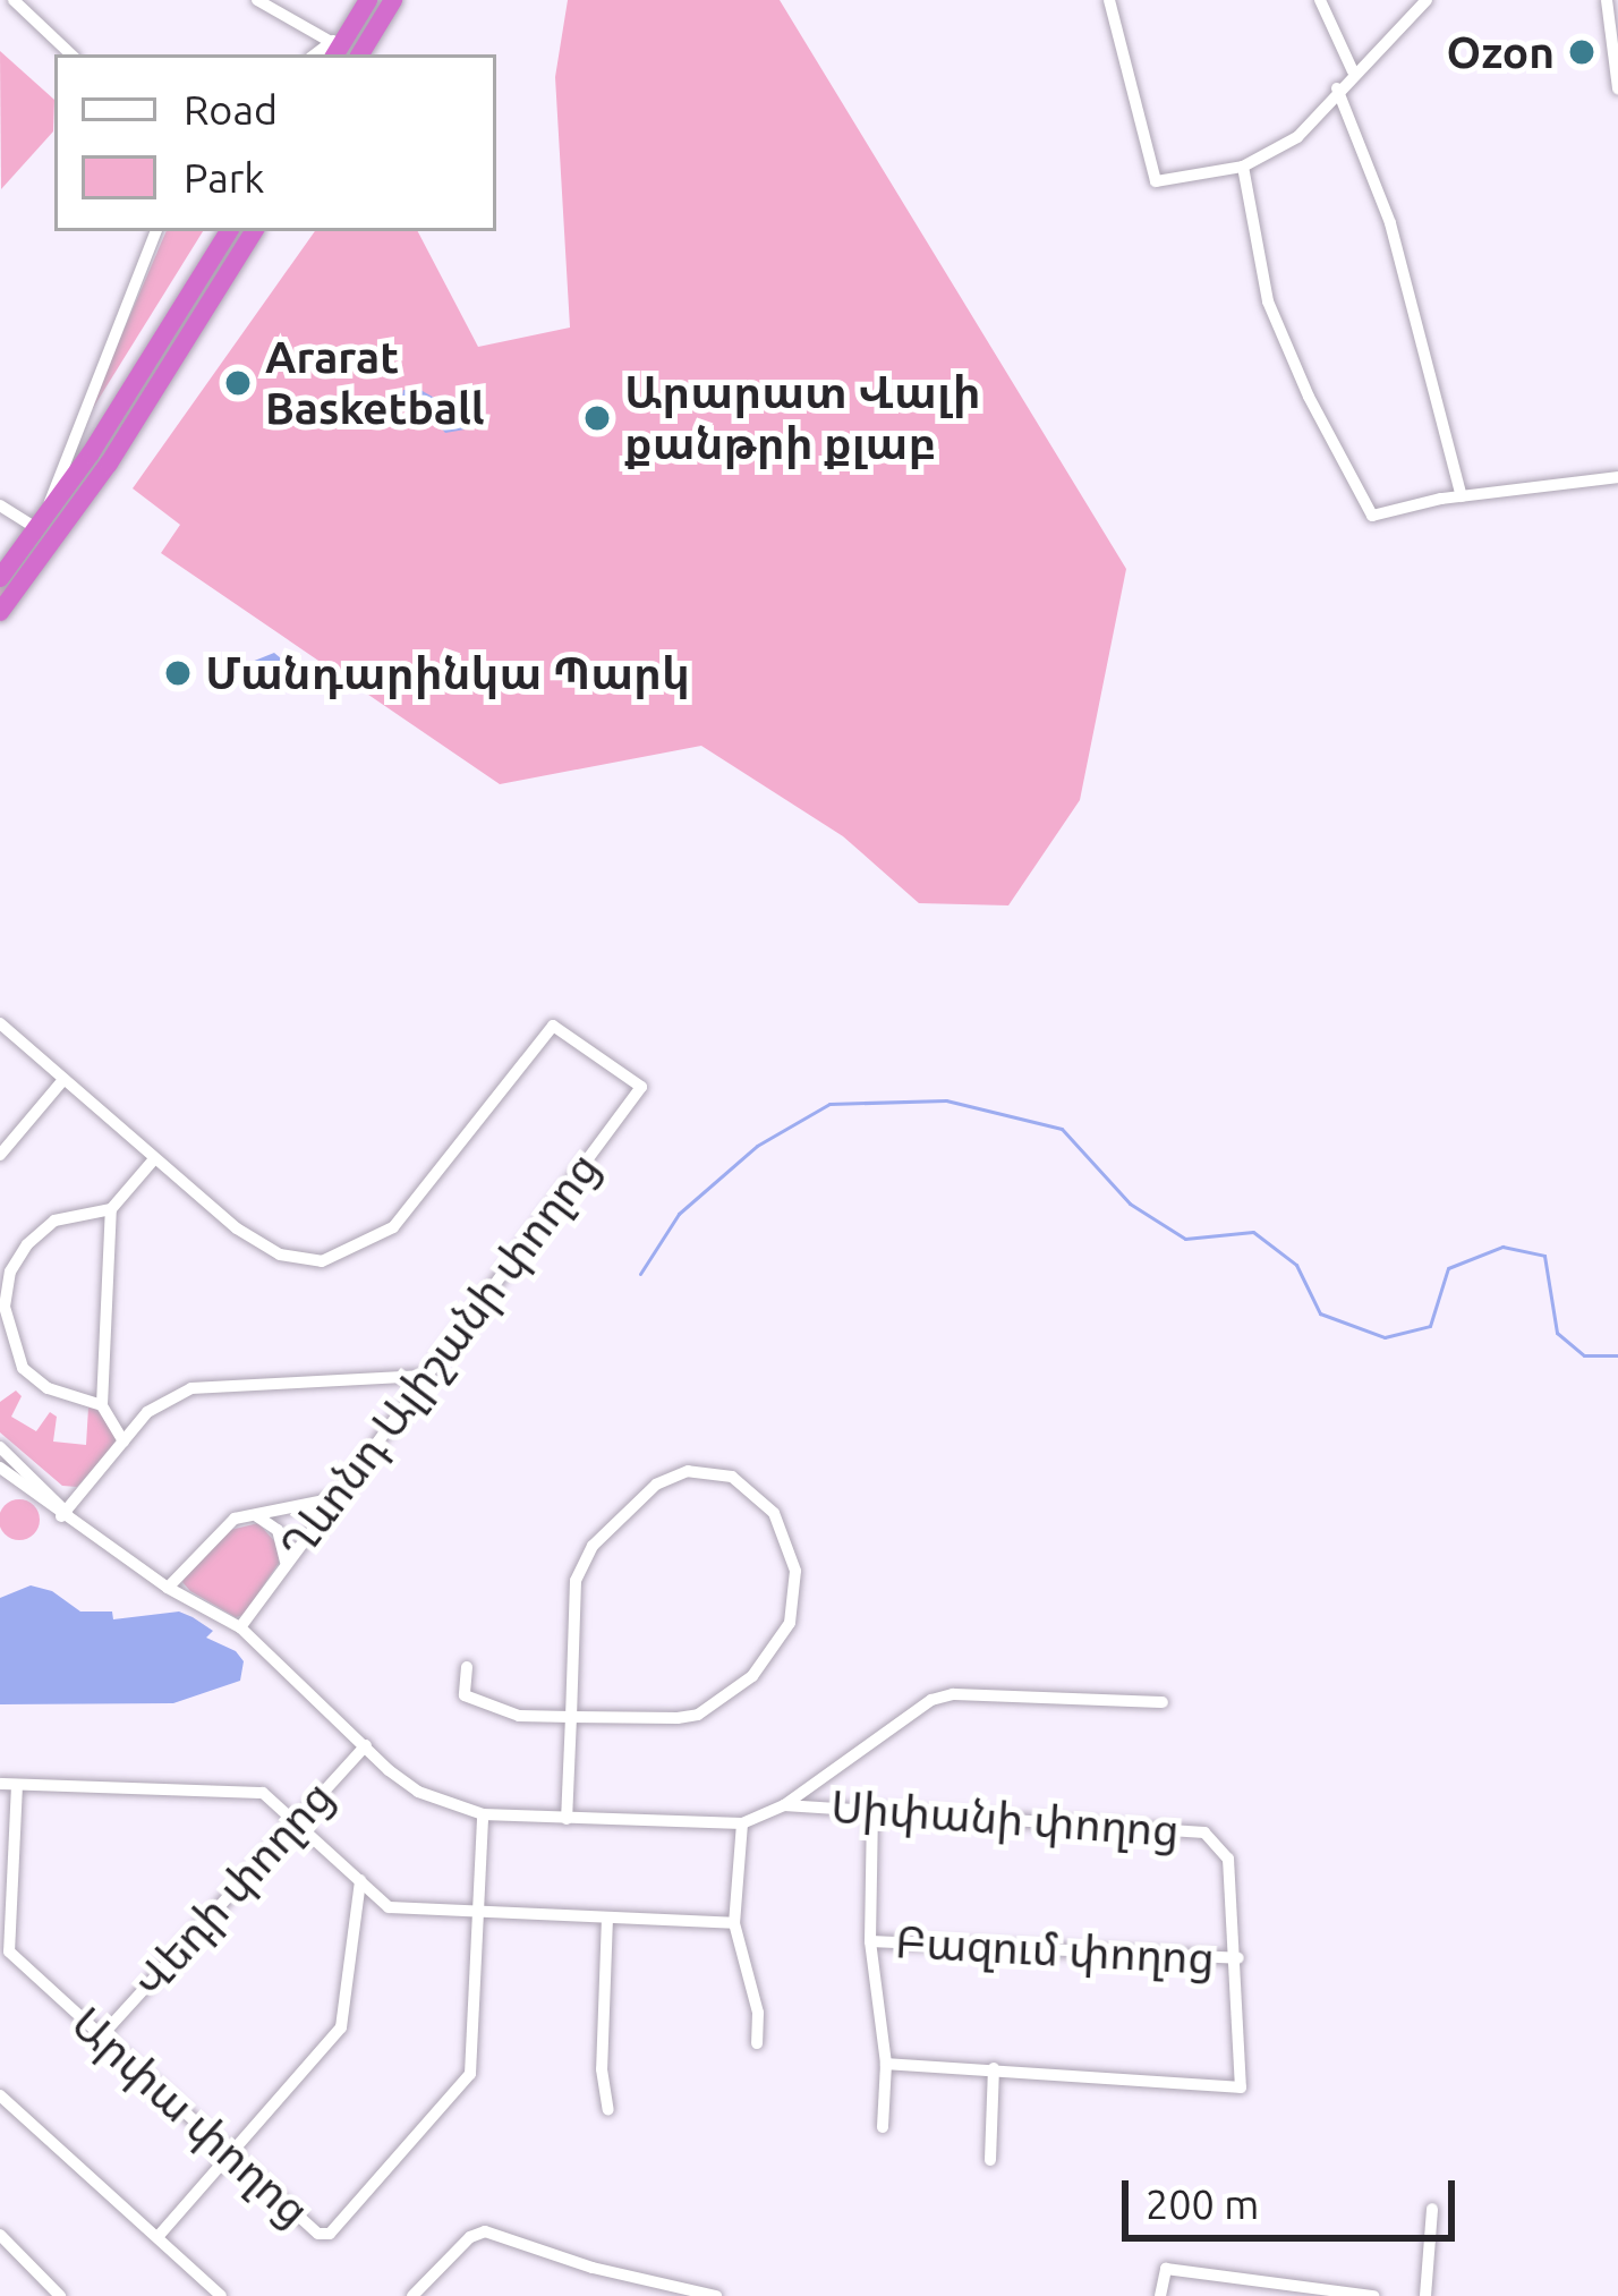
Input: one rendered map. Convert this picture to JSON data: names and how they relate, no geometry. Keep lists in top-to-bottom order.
{
  "streets": {
    "street": [
      "Ղևոնդ Ալիշանի փողոց",
      "Սիփանի փողոց",
      "Վեդի փողոց",
      "Բազում փողոց",
      "Արփա փողոց"
    ]
  },
  "crossings": [
    ["Սիփանի փողոց", "Բազում փողոց"],
    ["Վեդի փողոց", "Արփա փողոց"]
  ],
  "places": [
    "Ozon",
    "Ararat Basketball",
    "Արարատ Վալի քանթրի քլաբ",
    "Մանդարինկա Պարկ"
  ],
  "legend": ["Road", "Park"],
  "scale_bar": "200 m"
}
